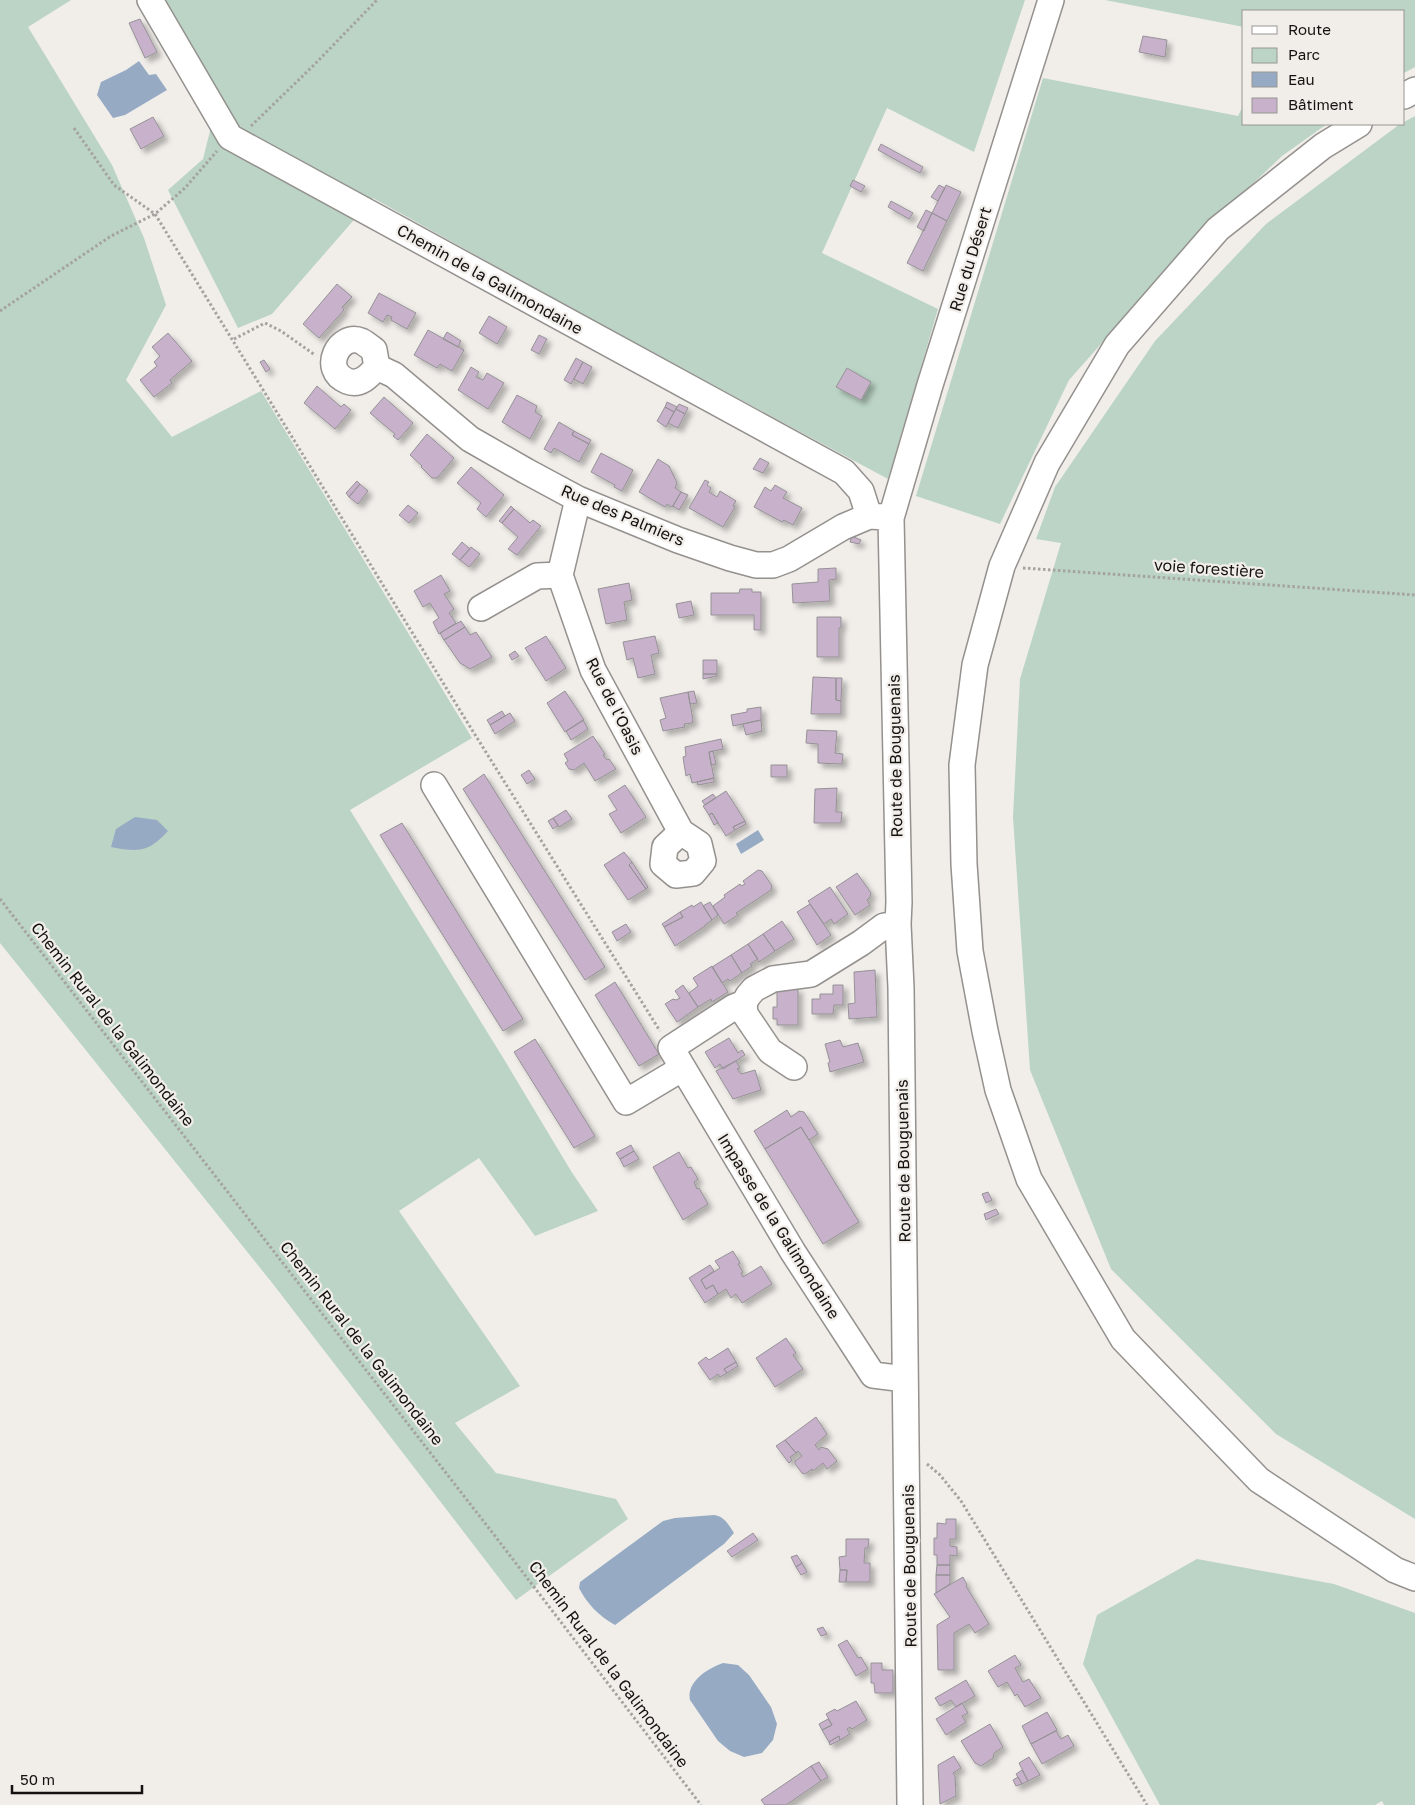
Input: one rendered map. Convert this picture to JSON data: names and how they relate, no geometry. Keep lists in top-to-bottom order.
{
  "streets": {
    "street": [
      "Rue du Désert",
      "Chemin de la Galimondaine",
      "Rue des Palmiers",
      "Rue de l'Oasis",
      "Route de Bouguenais",
      "Impasse de la Galimondaine"
    ],
    "path": ["voie forestière", "Chemin Rural de la Galimondaine"]
  },
  "crossings": [
    ["Rue du Désert", "Chemin de la Galimondaine"],
    ["Rue du Désert", "Rue des Palmiers"],
    ["Rue du Désert", "Route de Bouguenais"],
    ["Chemin de la Galimondaine", "Rue des Palmiers"],
    ["Chemin de la Galimondaine", "Route de Bouguenais"],
    ["Rue des Palmiers", "Route de Bouguenais"],
    ["Route de Bouguenais", "Impasse de la Galimondaine"]
  ],
  "legend": [
    "Route",
    "Parc",
    "Eau",
    "Bâtiment"
  ],
  "scale_bar": "50 m"
}
